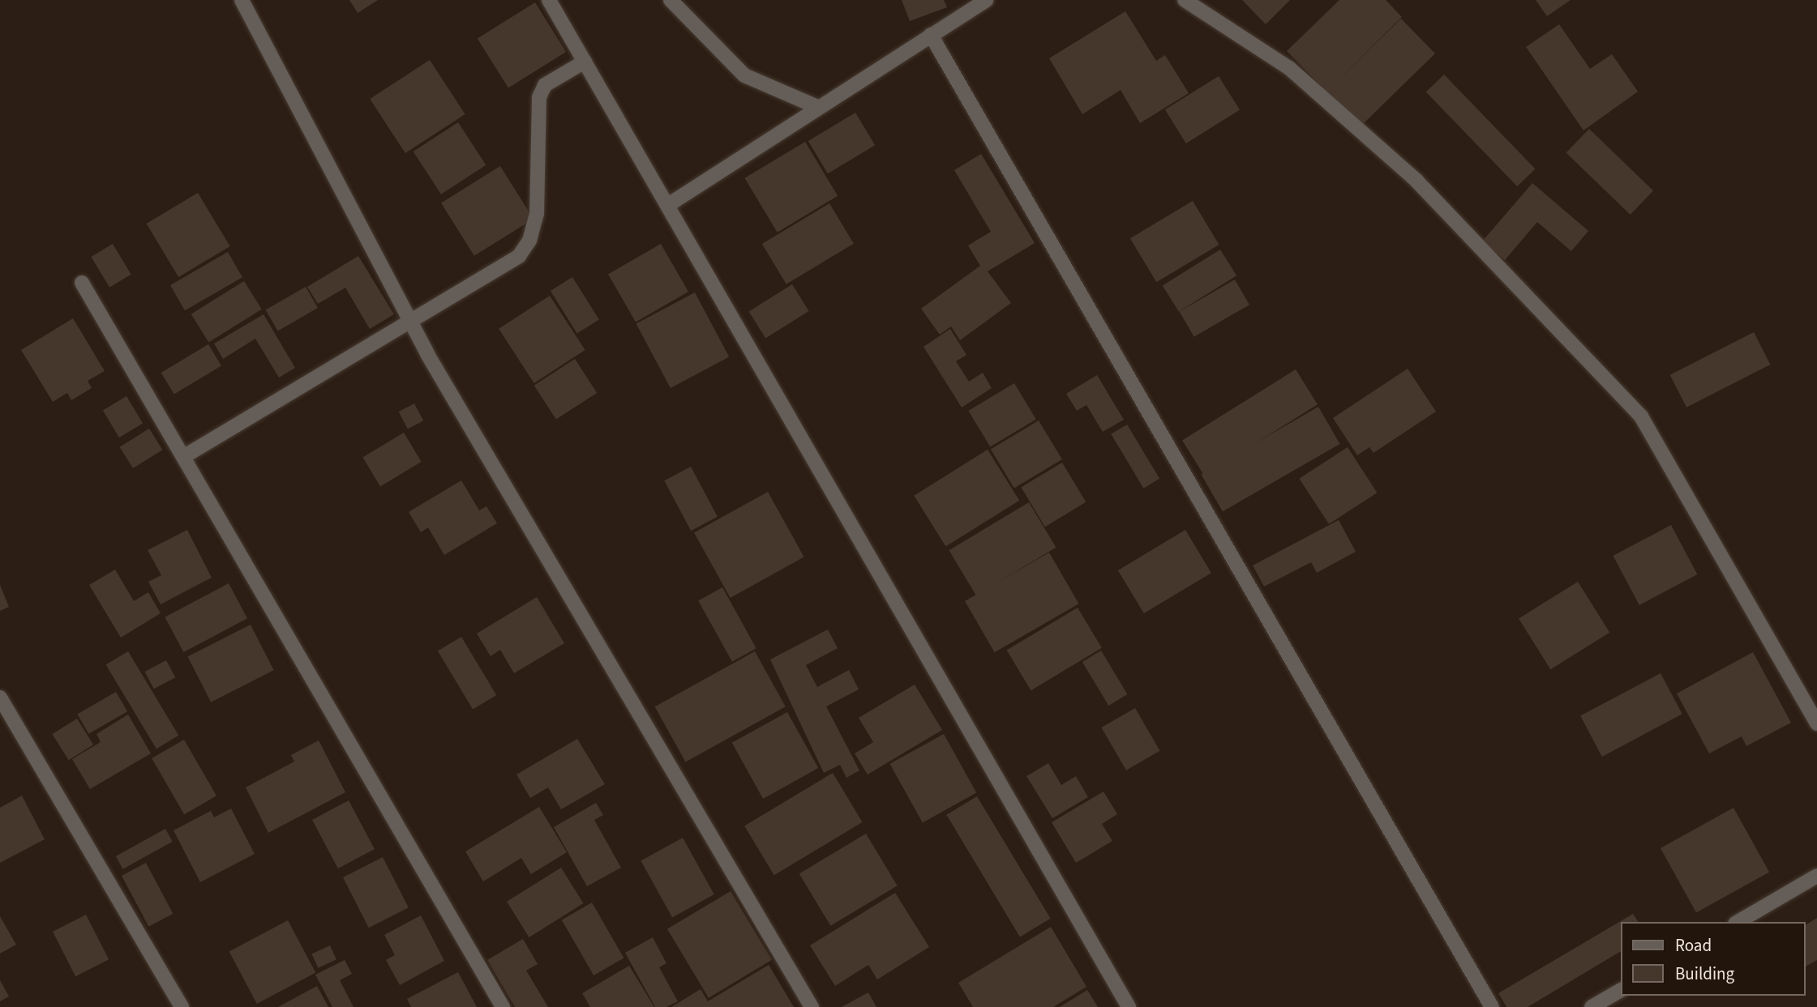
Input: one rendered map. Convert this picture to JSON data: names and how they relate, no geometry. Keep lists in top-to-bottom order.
{
  "legend": ["Road", "Building"]
}
